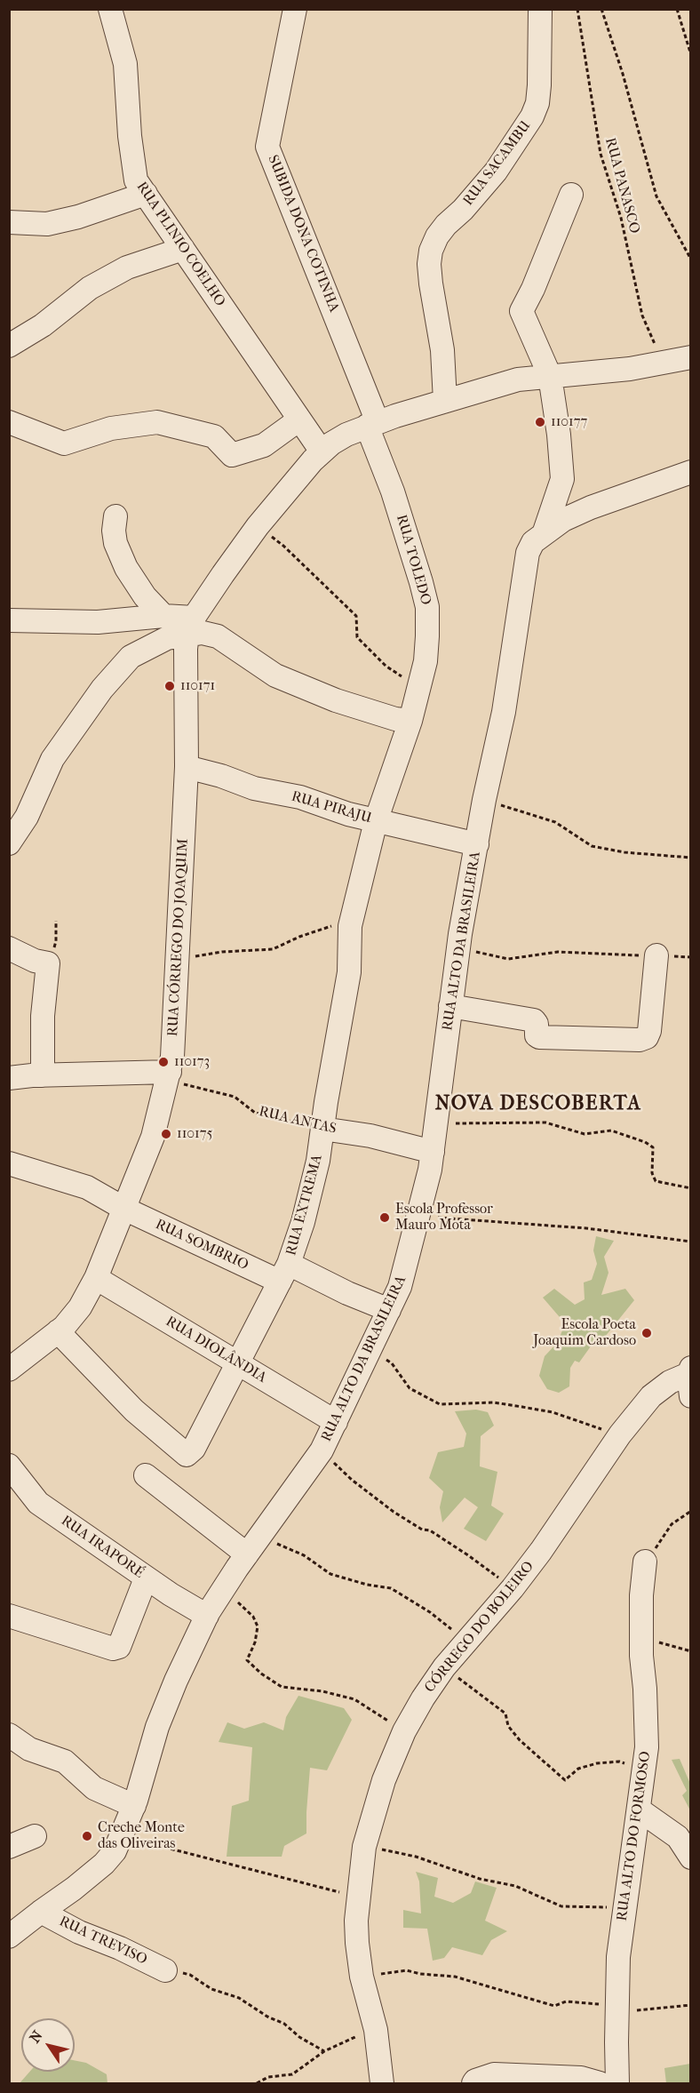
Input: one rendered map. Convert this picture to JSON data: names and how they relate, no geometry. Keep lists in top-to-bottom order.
{
  "streets": {
    "street": [
      "RUA SACAMBU",
      "SUBIDA DONA COTINHA",
      "RUA PLINIO COELHO",
      "RUA TOLEDO",
      "RUA PIRAJU",
      "RUA CÓRREGO DO JOAQUIM",
      "RUA ALTO DA BRASILEIRA",
      "RUA ANTAS",
      "RUA EXTREMA",
      "RUA SOMBRIO",
      "RUA DIOLÂNDIA",
      "RUA IRAPORÉ",
      "CÓRREGO DO BOLEIRO",
      "RUA ALTO DO FORMOSO",
      "RUA TREVISO"
    ],
    "path": ["RUA PANASCO"]
  },
  "crossings": [
    ["SUBIDA DONA COTINHA", "RUA TOLEDO"],
    ["RUA TOLEDO", "RUA PIRAJU"],
    ["RUA TOLEDO", "RUA EXTREMA"],
    ["RUA PIRAJU", "RUA CÓRREGO DO JOAQUIM"],
    ["RUA PIRAJU", "RUA ALTO DA BRASILEIRA"],
    ["RUA PIRAJU", "RUA EXTREMA"],
    ["RUA CÓRREGO DO JOAQUIM", "RUA ANTAS"],
    ["RUA CÓRREGO DO JOAQUIM", "RUA EXTREMA"],
    ["RUA CÓRREGO DO JOAQUIM", "RUA SOMBRIO"],
    ["RUA CÓRREGO DO JOAQUIM", "RUA DIOLÂNDIA"],
    ["RUA ALTO DA BRASILEIRA", "RUA ANTAS"],
    ["RUA ALTO DA BRASILEIRA", "RUA SOMBRIO"],
    ["RUA ALTO DA BRASILEIRA", "RUA DIOLÂNDIA"],
    ["RUA ALTO DA BRASILEIRA", "RUA IRAPORÉ"],
    ["RUA ALTO DA BRASILEIRA", "RUA TREVISO"],
    ["RUA ANTAS", "RUA EXTREMA"],
    ["RUA EXTREMA", "RUA SOMBRIO"],
    ["RUA EXTREMA", "RUA DIOLÂNDIA"]
  ],
  "districts": ["NOVA DESCOBERTA"],
  "places": [
    "110177",
    "110171",
    "110173",
    "110175",
    "Escola Professor Mauro Mota",
    "Escola Poeta Joaquim Cardoso",
    "Creche Monte das Oliveiras"
  ],
  "north": "top left"
}
